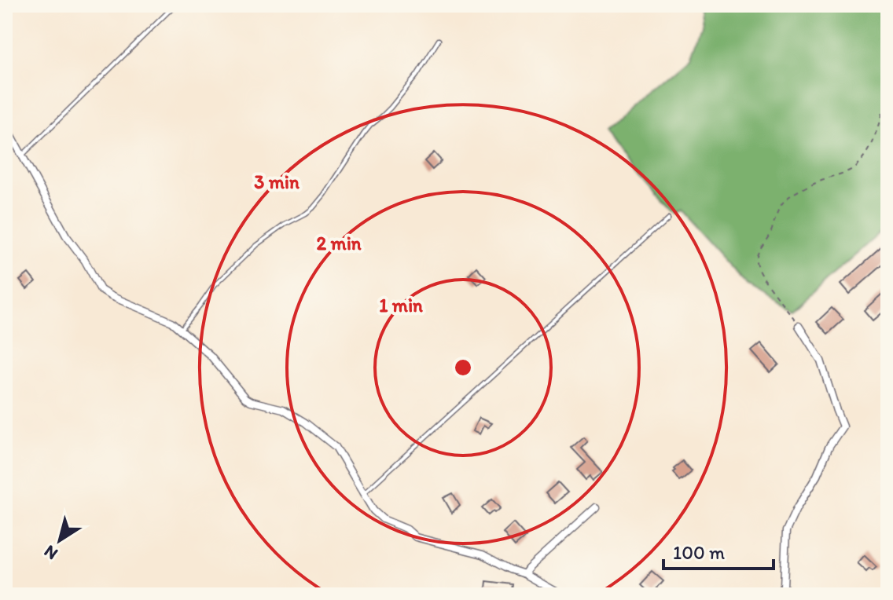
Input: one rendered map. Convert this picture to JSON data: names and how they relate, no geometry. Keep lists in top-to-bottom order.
{
  "scale_bar": "100 m",
  "north": "bottom left",
  "rings": ["3 min", "2 min", "1 min"]
}
